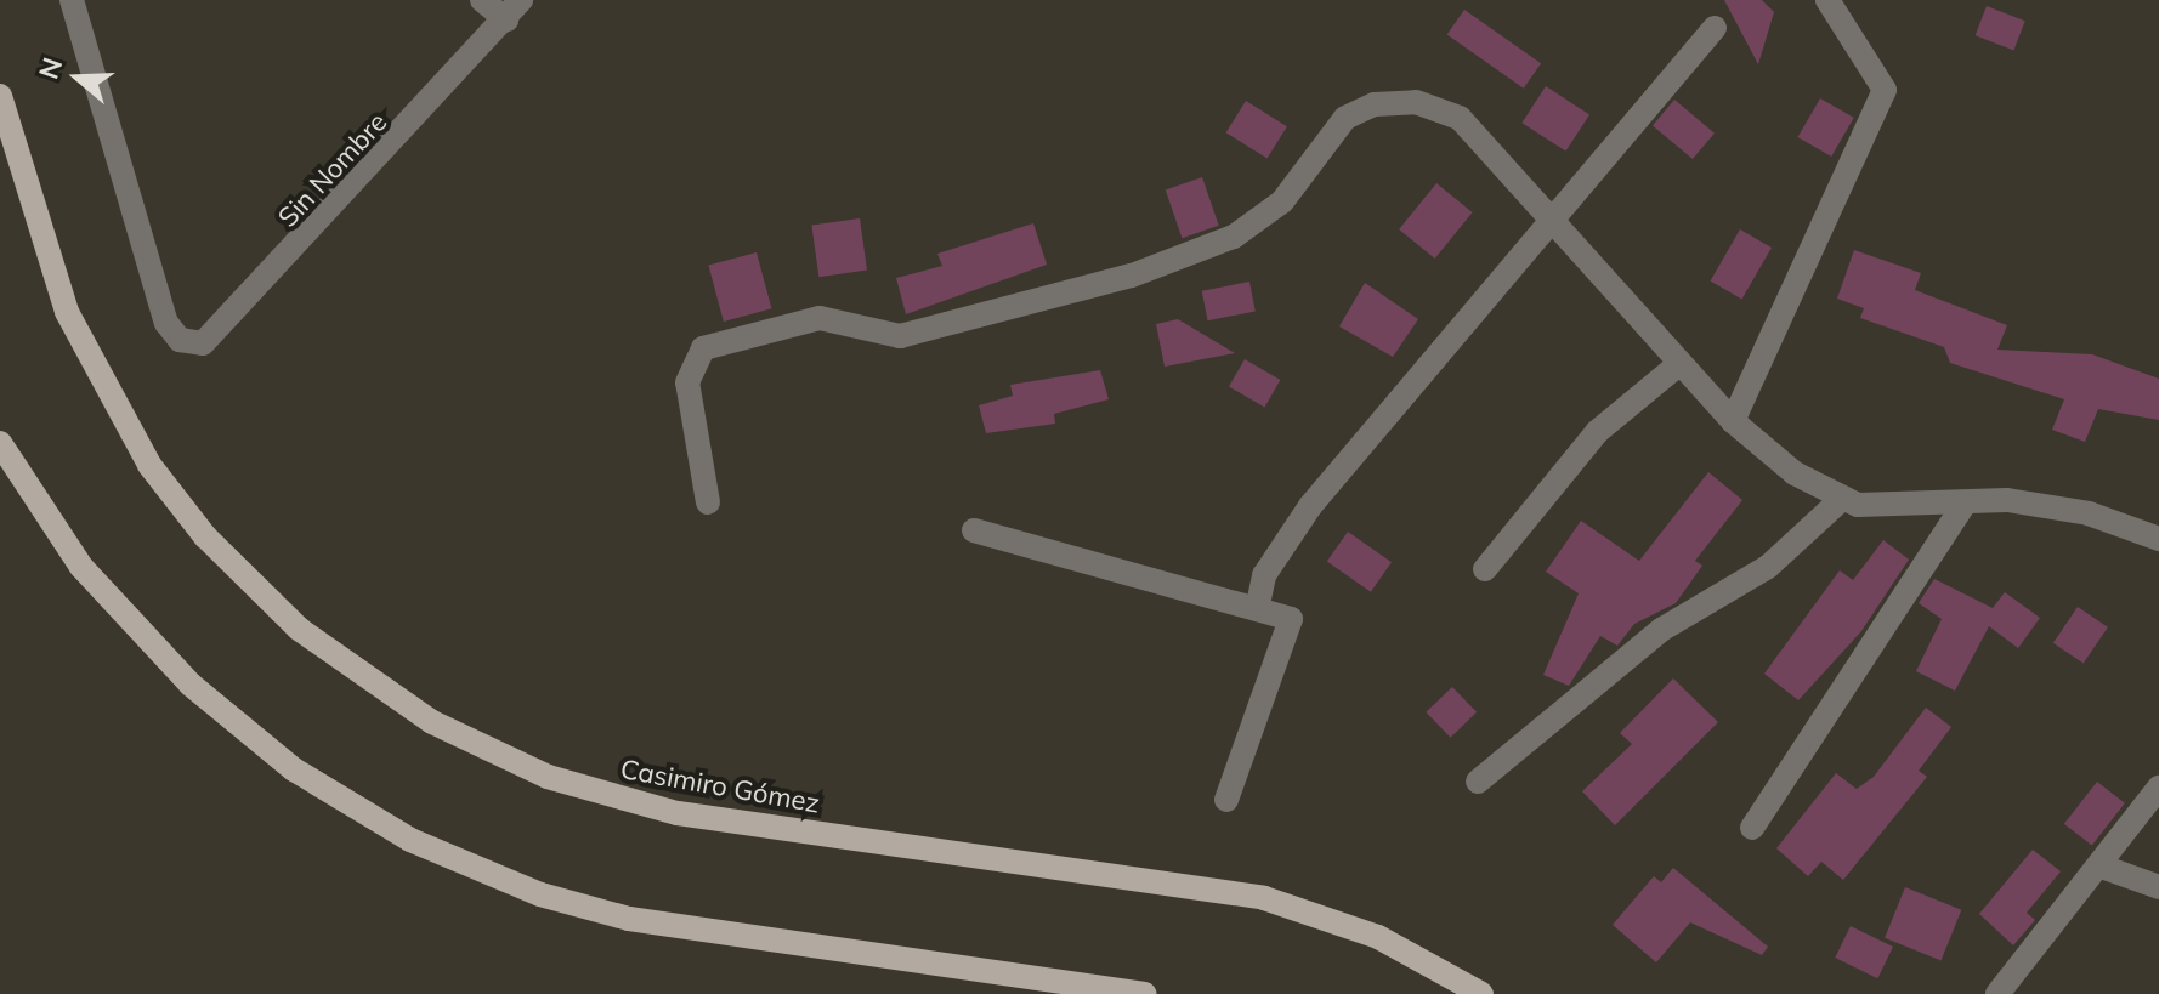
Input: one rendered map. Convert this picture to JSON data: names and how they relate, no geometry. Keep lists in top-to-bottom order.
{
  "streets": {
    "main road": ["Casimiro Gómez"],
    "street": ["Sin Nombre"]
  },
  "north": "left"
}
